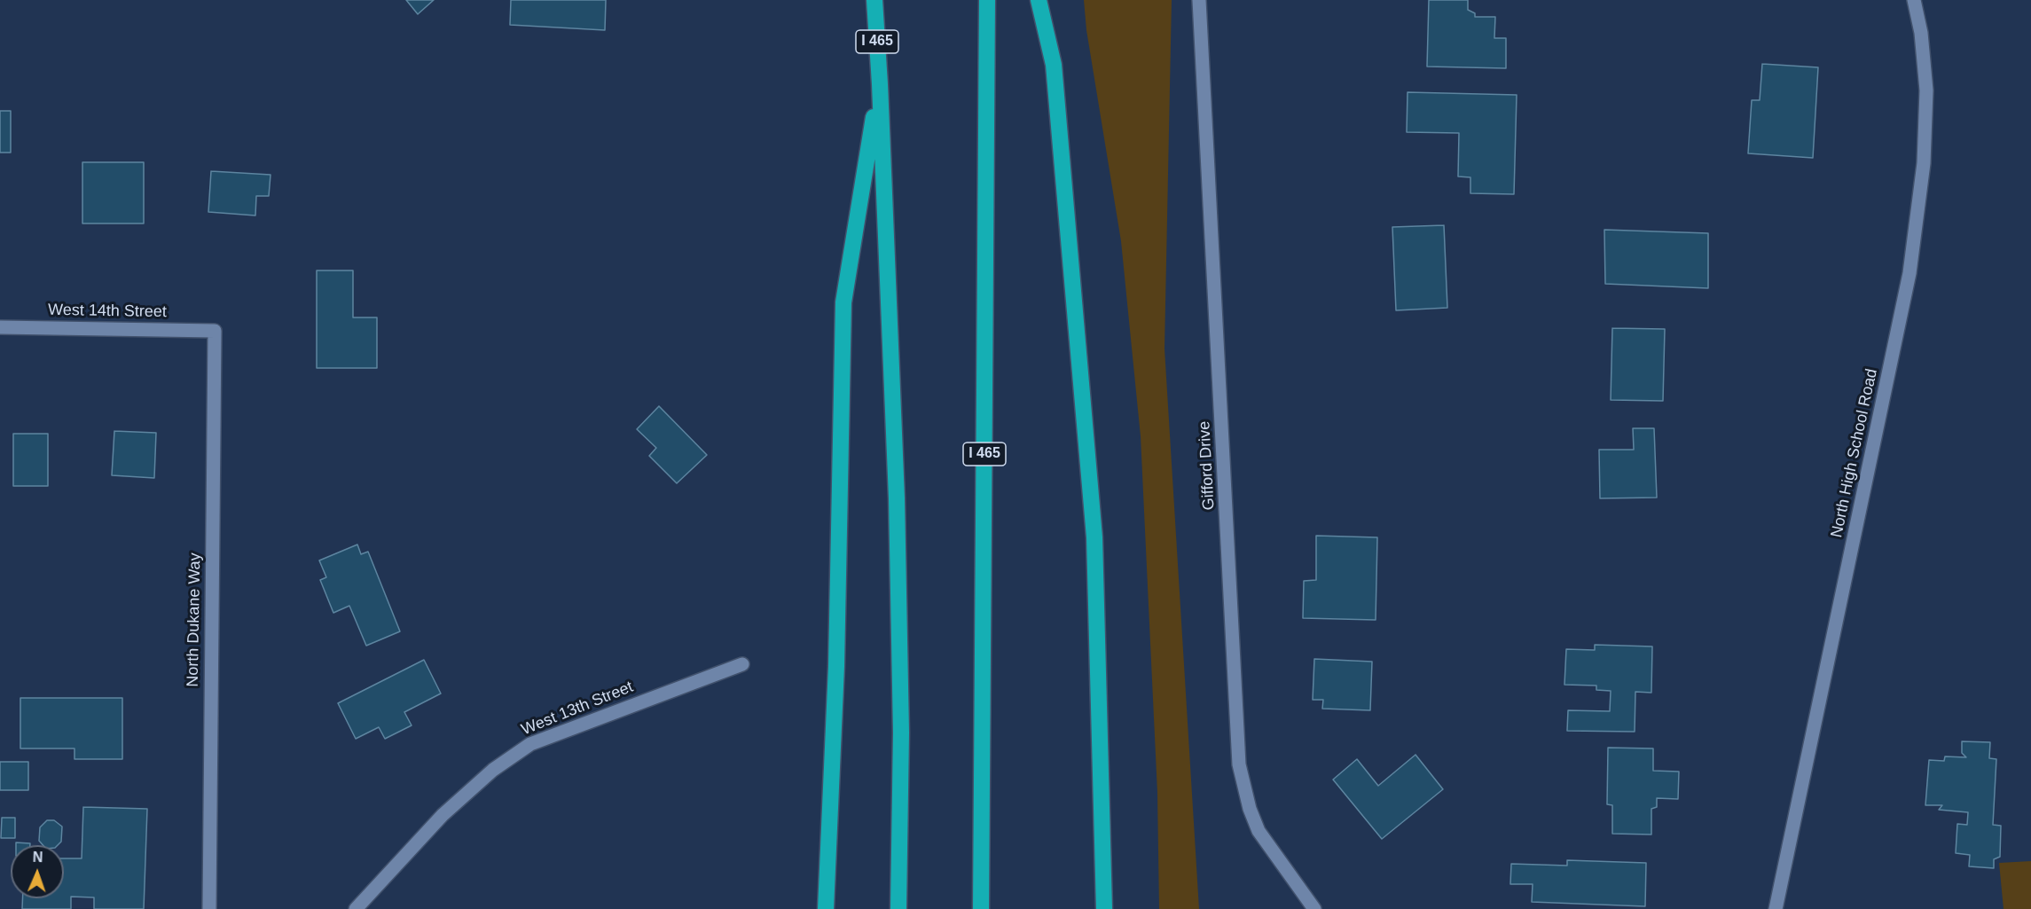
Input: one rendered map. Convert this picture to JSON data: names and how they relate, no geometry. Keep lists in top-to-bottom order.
{
  "streets": {
    "highway": ["I 465"],
    "street": [
      "West 14th Street",
      "North High School Road",
      "Gifford Drive",
      "North Dukane Way",
      "West 13th Street"
    ]
  },
  "crossings": [
    ["West 14th Street", "North Dukane Way"]
  ],
  "north": "top"
}
